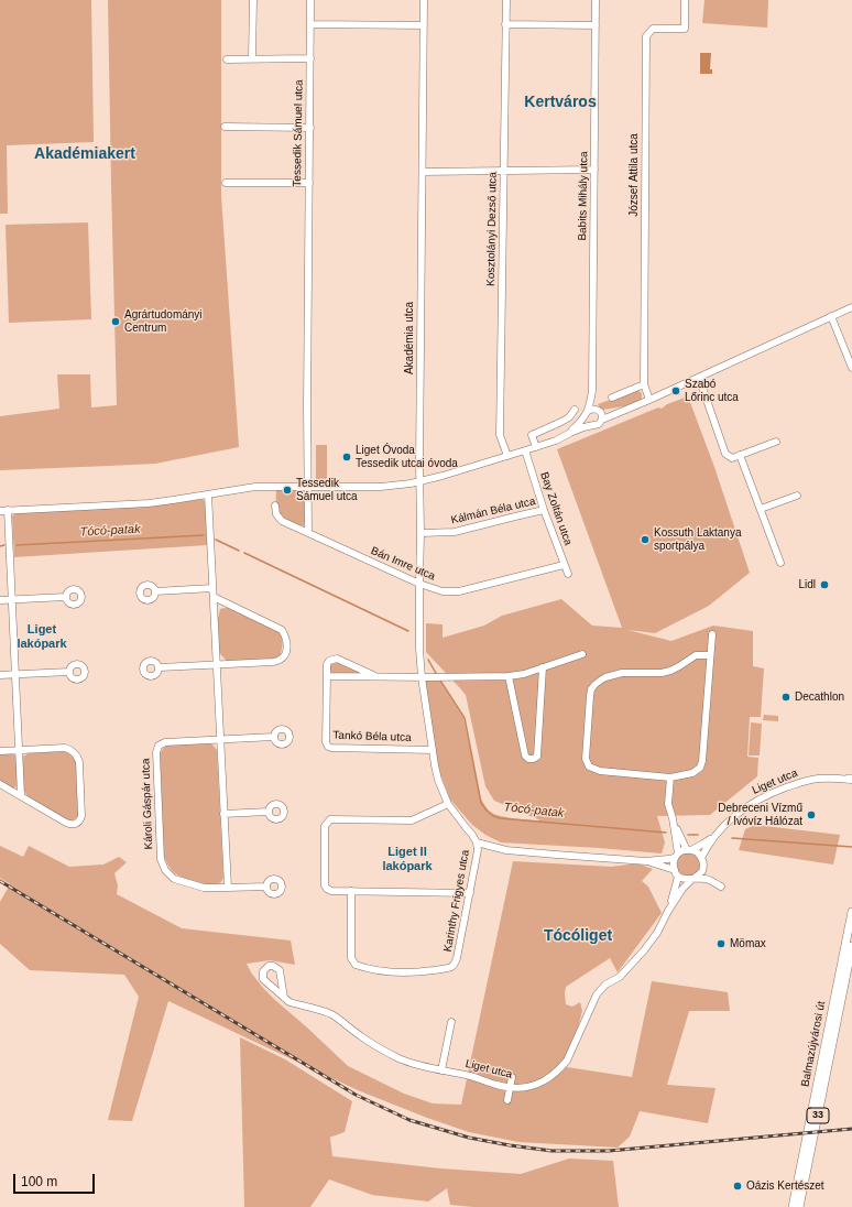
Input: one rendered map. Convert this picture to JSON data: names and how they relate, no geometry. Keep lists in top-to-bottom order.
{
  "streets": {
    "main road": ["Balmazújvárosi út", "33"],
    "street": [
      "Tessedik Sámuel utca",
      "József Attila utca",
      "Babits Mihály utca",
      "Kosztolányi Dezső utca",
      "Akadémia utca",
      "Bay Zoltán utca",
      "Kálmán Béla utca",
      "Bán Imre utca",
      "Tankó Béla utca",
      "Liget utca",
      "Károli Gáspár utca",
      "Karinthy Frigyes utca"
    ]
  },
  "crossings": [
    ["Tessedik Sámuel utca", "Bán Imre utca"],
    ["Akadémia utca", "Kálmán Béla utca"],
    ["Akadémia utca", "Bán Imre utca"],
    ["Akadémia utca", "Tankó Béla utca"],
    ["Akadémia utca", "Karinthy Frigyes utca"],
    ["Bay Zoltán utca", "Kálmán Béla utca"],
    ["Bay Zoltán utca", "Bán Imre utca"],
    ["Tankó Béla utca", "Karinthy Frigyes utca"]
  ],
  "districts": [
    "Kertváros",
    "Akadémiakert",
    "Liget lakópark",
    "Liget II lakópark",
    "Tócóliget"
  ],
  "water": ["Tócó-patak"],
  "places": [
    "Agrártudományi Centrum",
    "Szabó Lőrinc utca",
    "Liget Óvoda Tessedik utcai óvoda",
    "Tessedik Sámuel utca",
    "Kossuth Laktanya sportpálya",
    "Lidl",
    "Decathlon",
    "Debreceni Vízmű / Ivóvíz Hálózat",
    "Mömax",
    "Oázis Kertészet"
  ],
  "scale_bar": "100 m"
}
